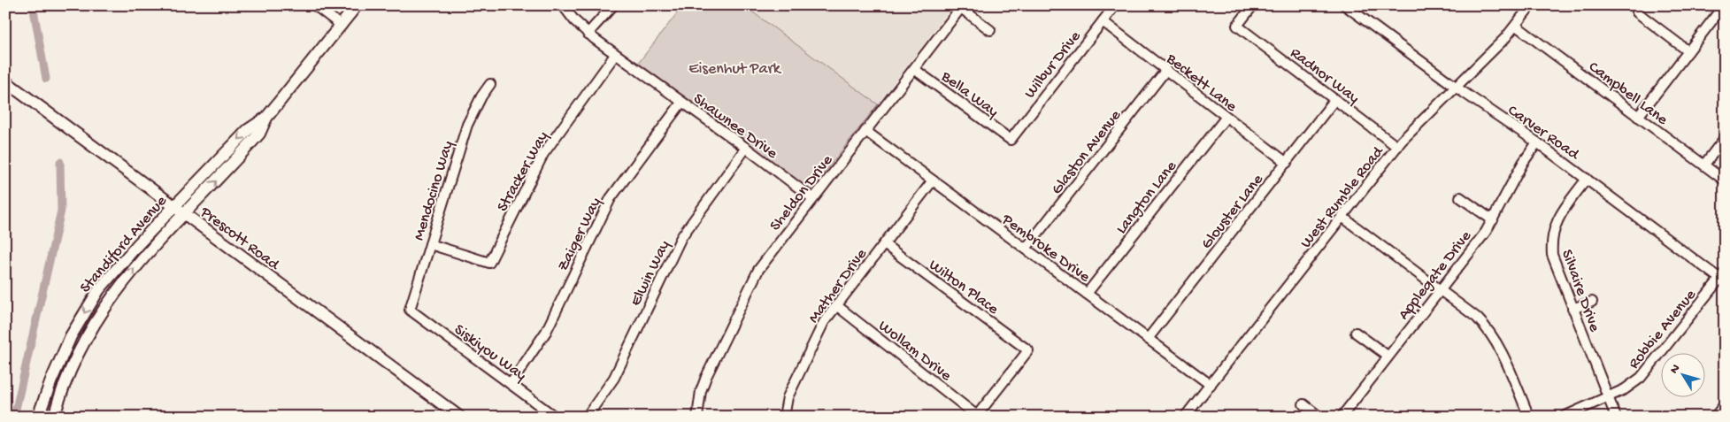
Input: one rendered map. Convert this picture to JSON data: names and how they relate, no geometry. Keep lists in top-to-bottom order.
{
  "streets": {
    "main road": ["Prescott Road", "Standiford Avenue"],
    "street": [
      "Wilbur Drive",
      "Radnor Way",
      "Beckett Lane",
      "Campbell Lane",
      "Bella Way",
      "Shawnee Drive",
      "Carver Road",
      "Glaston Avenue",
      "Stracker Way",
      "Mendocino Way",
      "Sheldon Drive",
      "Langton Lane",
      "West Rumble Road",
      "Glouster Lane",
      "Zaiger Way",
      "Pembroke Drive",
      "Elwin Way",
      "Applegate Drive",
      "Mather Drive",
      "Wilton Place",
      "Silvaire Drive",
      "Robbie Avenue",
      "Wollam Drive",
      "Siskiyou Way"
    ]
  },
  "crossings": [
    ["Wilbur Drive", "Beckett Lane"],
    ["Wilbur Drive", "Bella Way"],
    ["Radnor Way", "West Rumble Road"],
    ["Radnor Way", "Glouster Lane"],
    ["Beckett Lane", "Glaston Avenue"],
    ["Beckett Lane", "Langton Lane"],
    ["Beckett Lane", "Glouster Lane"],
    ["Campbell Lane", "West Rumble Road"],
    ["Bella Way", "Sheldon Drive"],
    ["Shawnee Drive", "Stracker Way"],
    ["Shawnee Drive", "Sheldon Drive"],
    ["Shawnee Drive", "Zaiger Way"],
    ["Shawnee Drive", "Elwin Way"],
    ["Carver Road", "West Rumble Road"],
    ["Carver Road", "Applegate Drive"],
    ["Carver Road", "Silvaire Drive"],
    ["Carver Road", "Robbie Avenue"],
    ["Glaston Avenue", "Pembroke Drive"],
    ["Stracker Way", "Mendocino Way"],
    ["Mendocino Way", "Siskiyou Way"],
    ["Sheldon Drive", "Pembroke Drive"],
    ["Langton Lane", "Pembroke Drive"],
    ["West Rumble Road", "Pembroke Drive"],
    ["Glouster Lane", "Pembroke Drive"],
    ["Zaiger Way", "Siskiyou Way"],
    ["Prescott Road", "Standiford Avenue"],
    ["Pembroke Drive", "Mather Drive"],
    ["Mather Drive", "Wilton Place"],
    ["Mather Drive", "Wollam Drive"],
    ["Wilton Place", "Wollam Drive"],
    ["Silvaire Drive", "Robbie Avenue"]
  ],
  "parks": ["Eisenhut Park"],
  "north": "top left"
}
